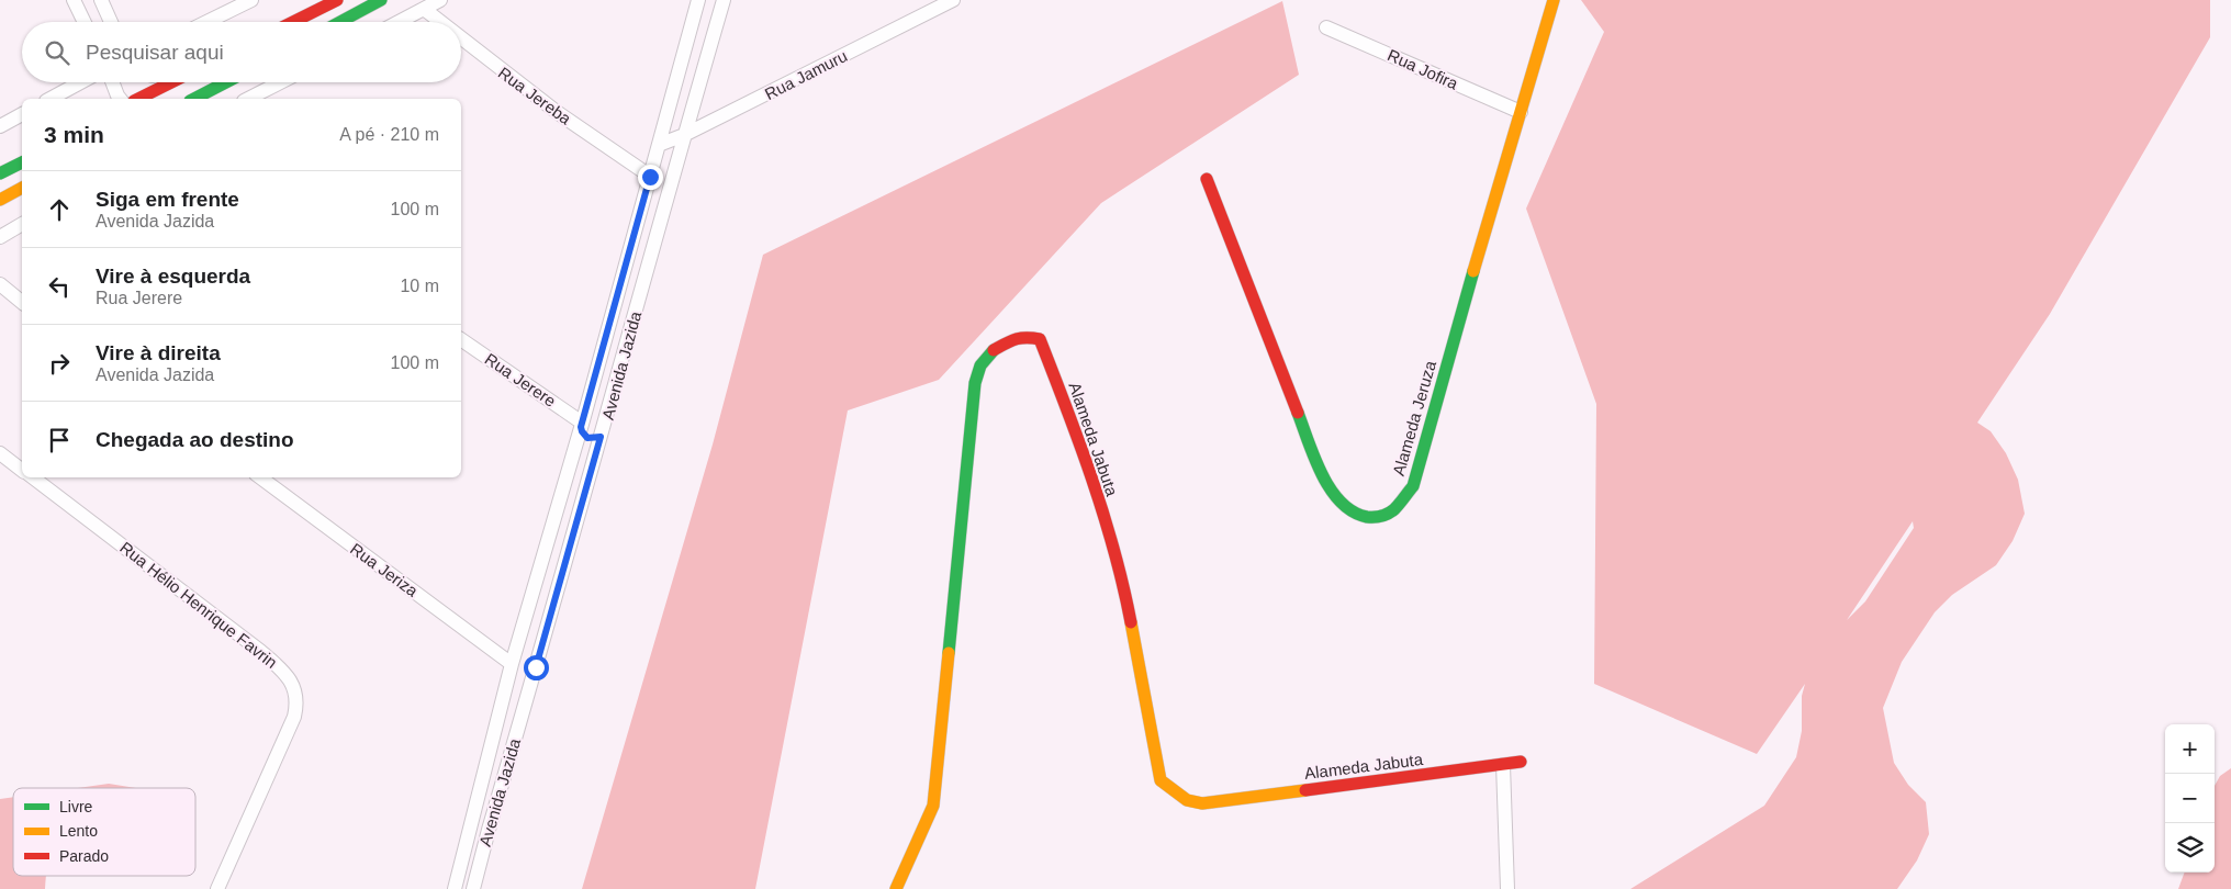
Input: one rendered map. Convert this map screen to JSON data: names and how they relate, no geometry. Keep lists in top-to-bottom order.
{
  "streets": {
    "street": [
      "Rua Jofira",
      "Rua Jamuru",
      "Rua Jereba",
      "Avenida Jazida",
      "Rua Jerere",
      "Alameda Jeruza",
      "Alameda Jabuta",
      "Rua Jeriza",
      "Rua Hélio Henrique Favrin"
    ]
  },
  "crossings": [
    ["Rua Jofira", "Alameda Jeruza"],
    ["Rua Jamuru", "Avenida Jazida"],
    ["Rua Jereba", "Avenida Jazida"],
    ["Avenida Jazida", "Rua Jerere"],
    ["Avenida Jazida", "Rua Jeriza"]
  ],
  "legend": ["Livre", "Lento", "Parado"],
  "page": {
    "search": "Pesquisar aqui",
    "heading": ["3 min", "A pé · 210 m"],
    "list": [
      ["Siga em frente", "Avenida Jazida", "100 m"],
      ["Vire à esquerda", "Rua Jerere", "10 m"],
      ["Vire à direita", "Avenida Jazida", "100 m"],
      "Chegada ao destino"
    ],
    "map_buttons": ["+", "−"]
  }
}
